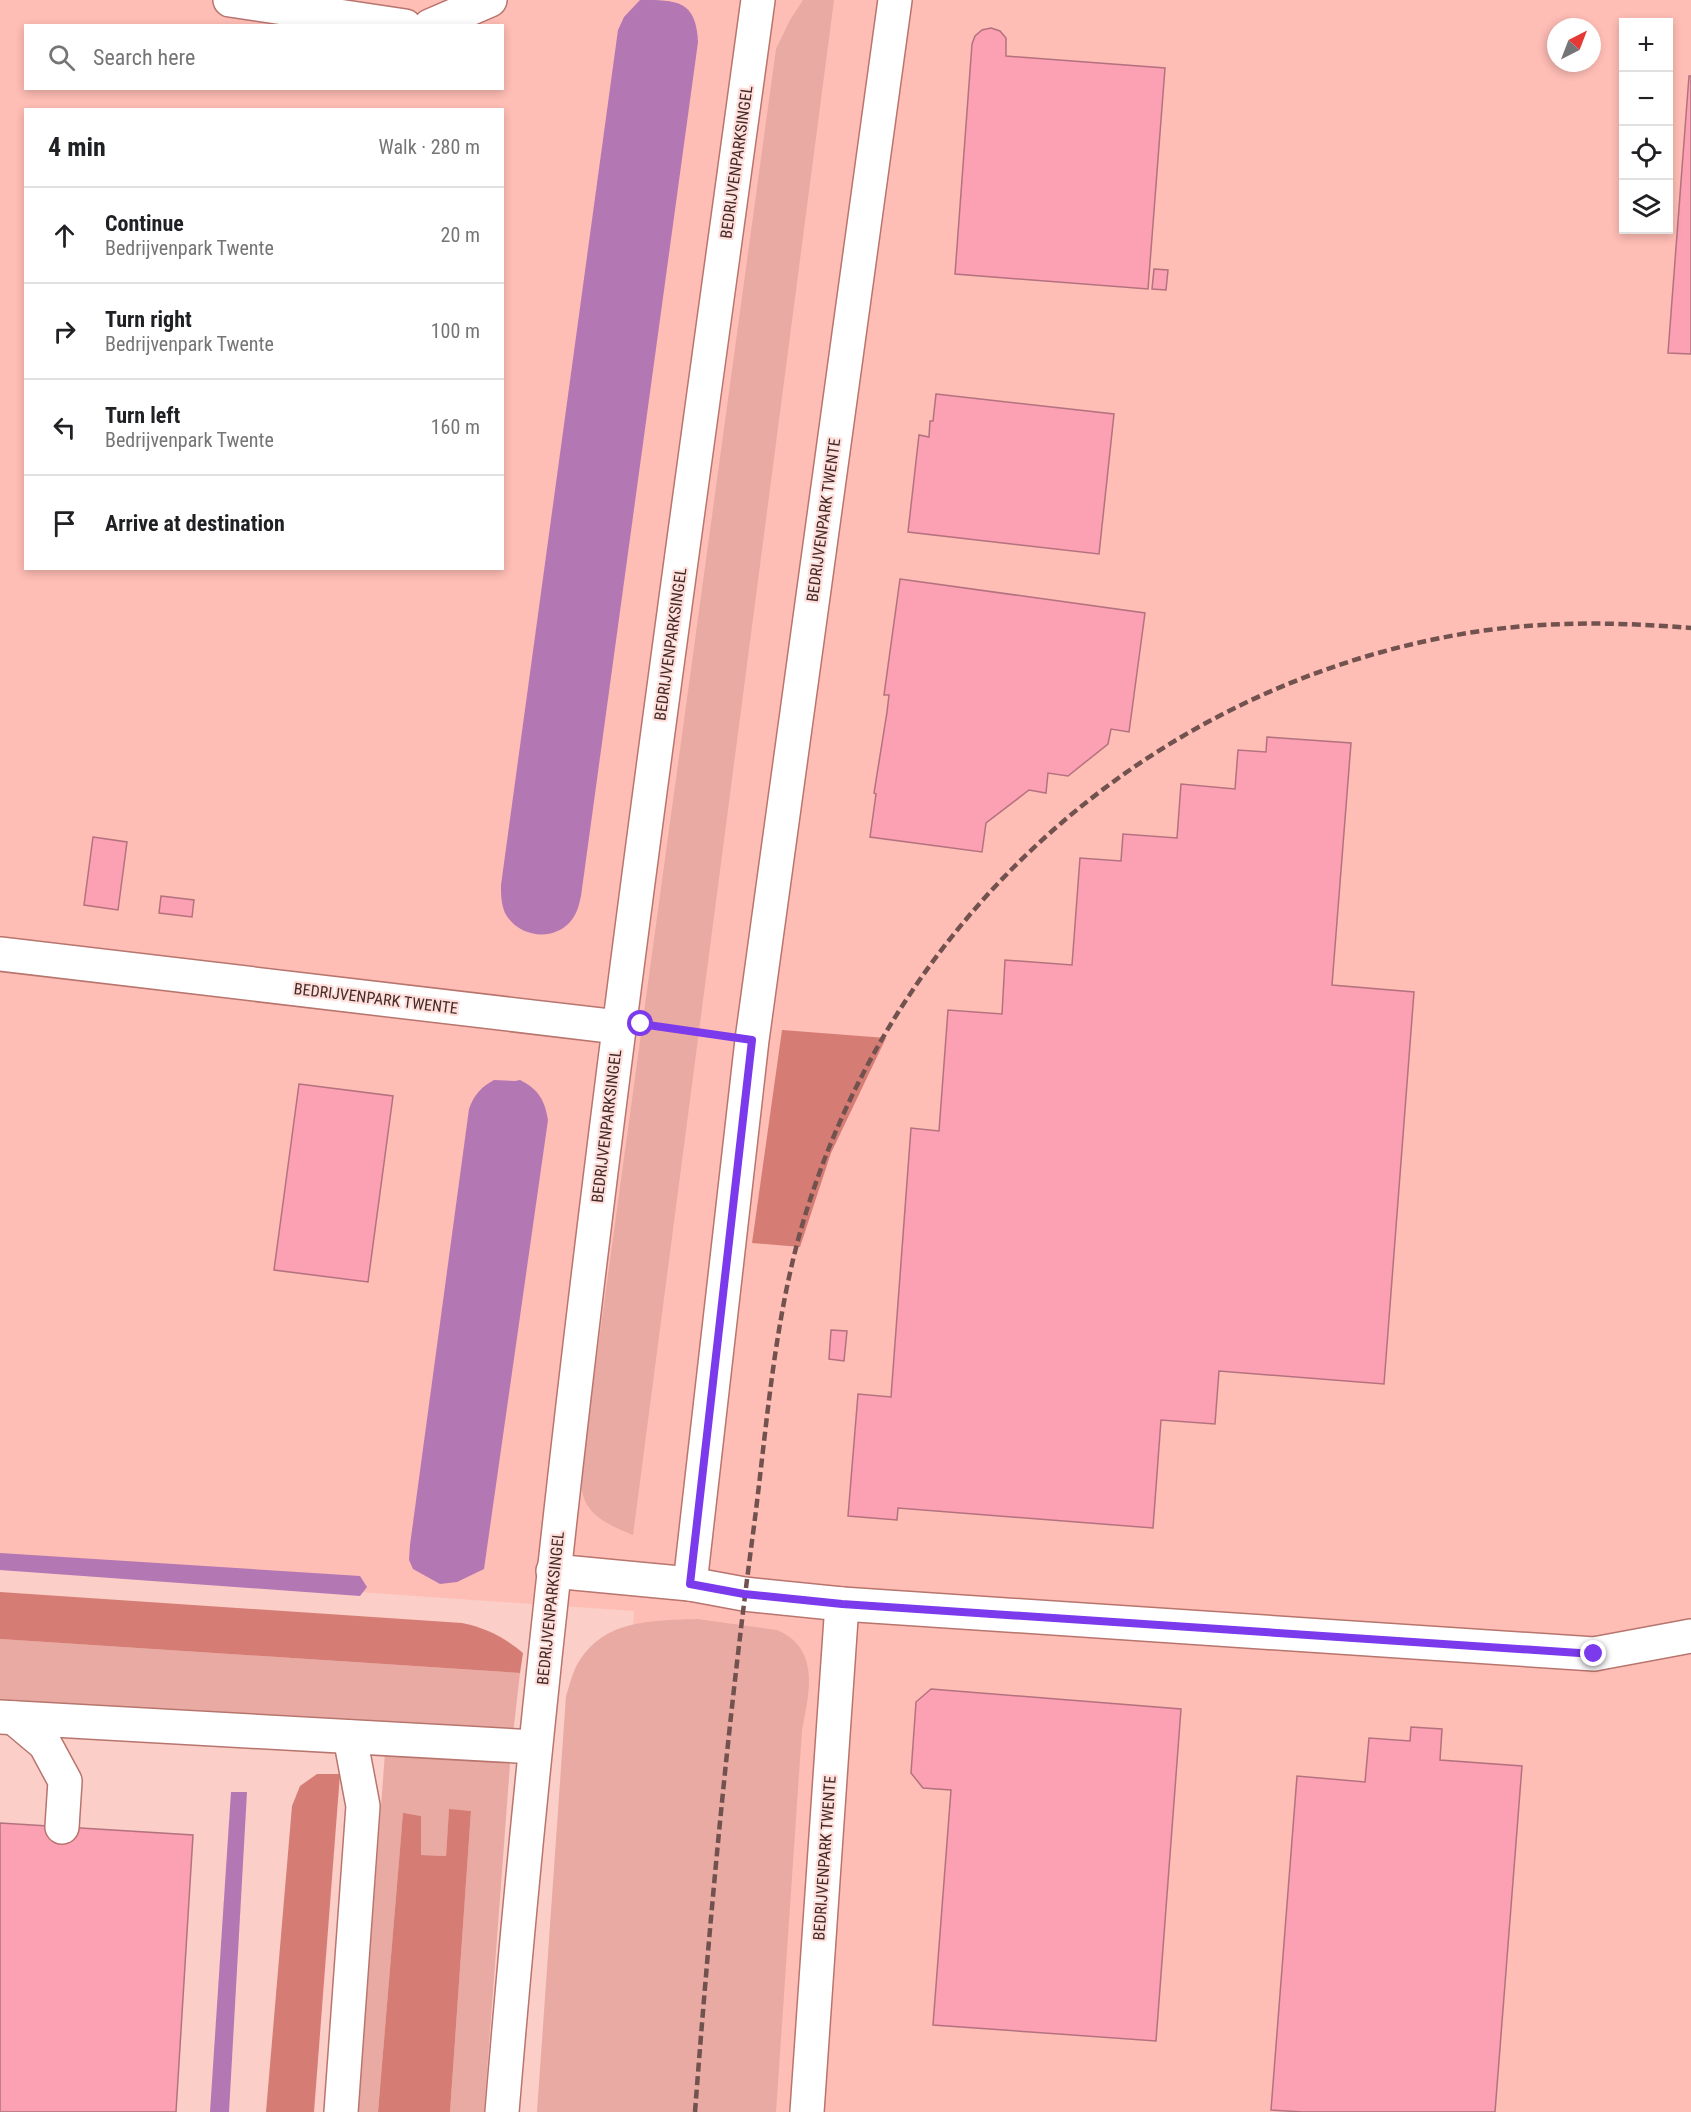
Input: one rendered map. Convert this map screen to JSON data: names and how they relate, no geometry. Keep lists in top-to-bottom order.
{
  "streets": {
    "street": ["BEDRIJVENPARKSINGEL", "BEDRIJVENPARK TWENTE"]
  },
  "crossings": [
    ["BEDRIJVENPARKSINGEL", "BEDRIJVENPARK TWENTE"]
  ],
  "north": "top right",
  "page": {
    "map_buttons": ["+", "−"],
    "search": "Search here",
    "heading": ["4 min", "Walk · 280 m"],
    "list": [
      ["Continue", "Bedrijvenpark Twente", "20 m"],
      ["Turn right", "Bedrijvenpark Twente", "100 m"],
      ["Turn left", "Bedrijvenpark Twente", "160 m"],
      "Arrive at destination"
    ]
  }
}
